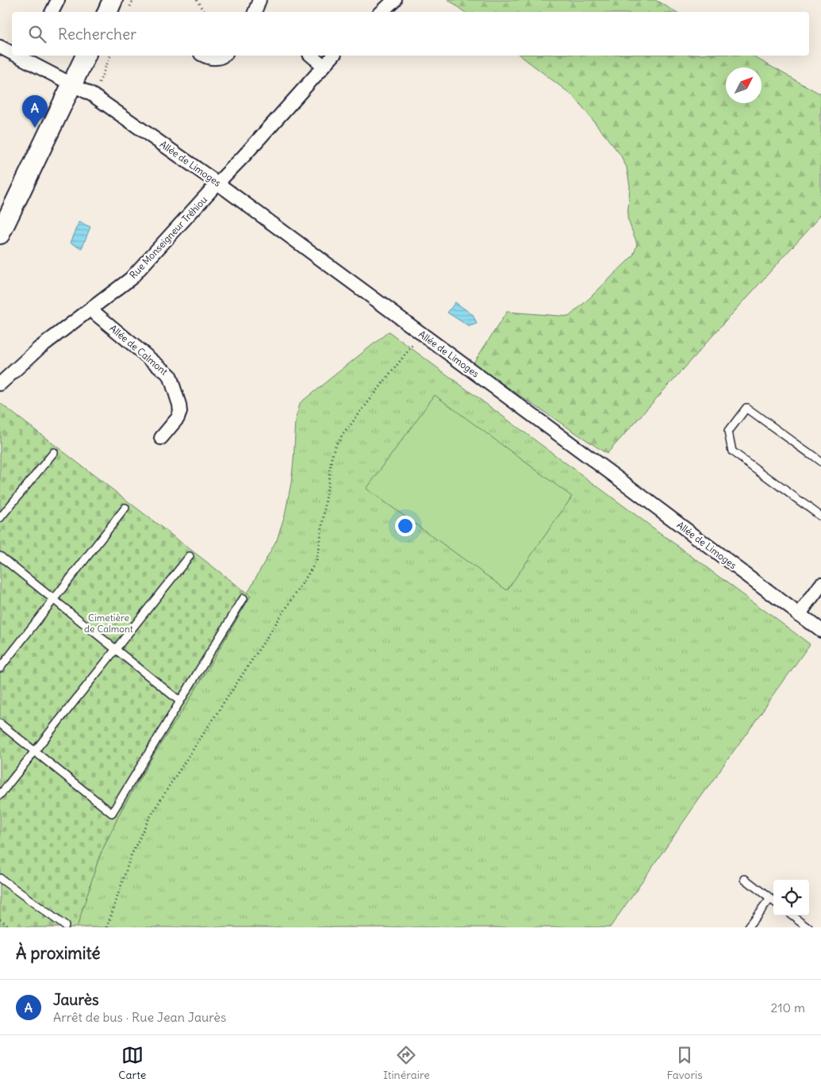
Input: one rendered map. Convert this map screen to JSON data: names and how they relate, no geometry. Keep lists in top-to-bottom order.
{
  "streets": {
    "street": ["Allée de Limoges", "Rue Monseigneur Tréhiou", "Allée de Calmont"]
  },
  "crossings": [
    ["Allée de Limoges", "Rue Monseigneur Tréhiou"],
    ["Rue Monseigneur Tréhiou", "Allée de Calmont"]
  ],
  "parks": ["Cimetière de Calmont"],
  "north": "top right",
  "page": {
    "search": "Rechercher",
    "pins": "A",
    "heading": "À proximité",
    "list": [
      {
        "mark": "A",
        "name": "Jaurès",
        "note": "Arrêt de bus · Rue Jean Jaurès",
        "value": "210 m"
      }
    ],
    "nav": ["Carte", "Itinéraire", "Favoris"]
  }
}
